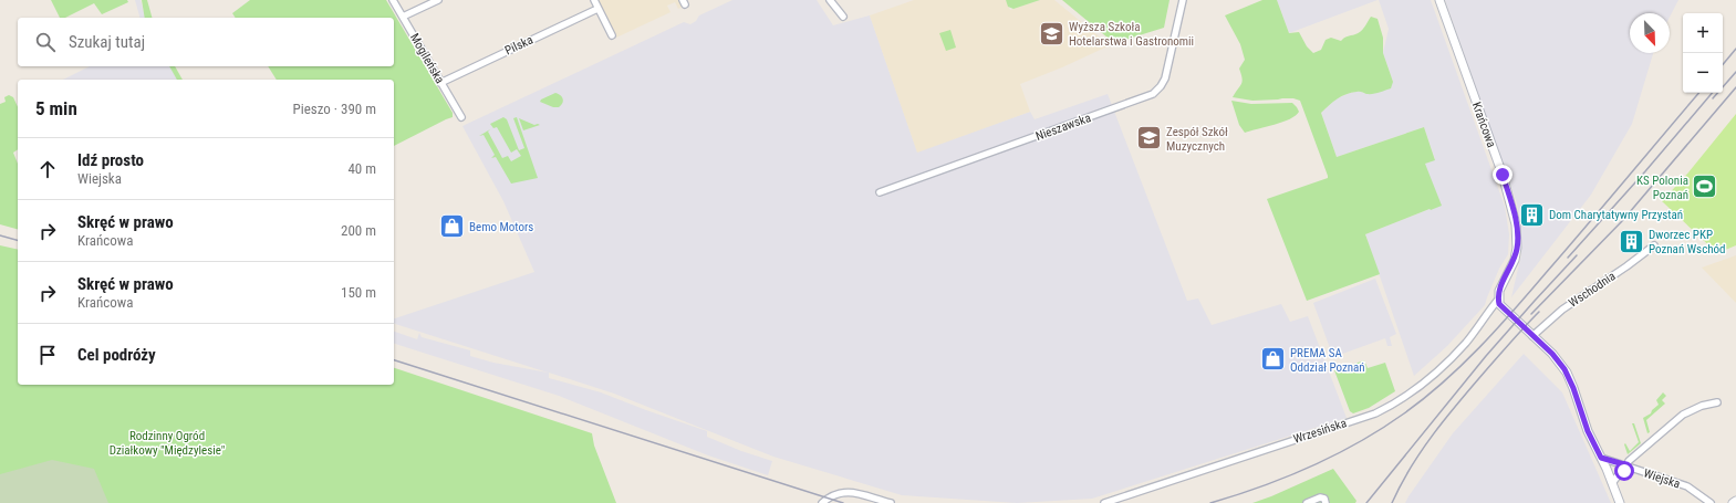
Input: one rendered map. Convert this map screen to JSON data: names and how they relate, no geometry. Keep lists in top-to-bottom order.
{
  "streets": {
    "street": [
      "Pilska",
      "Mogileńska",
      "Krańcowa",
      "Nieszawska",
      "Wschodnia",
      "Wrzesińska",
      "Wiejska"
    ]
  },
  "crossings": [
    ["Pilska", "Mogileńska"],
    ["Krańcowa", "Wrzesińska"]
  ],
  "parks": ["Rodzinny Ogród Działkowy \"Międzylesie\""],
  "places": {
    "school or university": ["Wyższa Szkoła Hotelarstwa i Gastronomii", "Zespół Szkół Muzycznych"],
    "sports": ["KS Polonia Poznań"],
    "building": ["Dom Charytatywny Przystań", "Dworzec PKP Poznań Wschód"],
    "shop": ["Bemo Motors", "PREMA SA Oddział Poznań"]
  },
  "north": "bottom right",
  "page": {
    "map_buttons": ["+", "−"],
    "search": "Szukaj tutaj",
    "heading": ["5 min", "Pieszo · 390 m"],
    "list": [
      ["Idź prosto", "Wiejska", "40 m"],
      ["Skręć w prawo", "Krańcowa", "200 m"],
      ["Skręć w prawo", "Krańcowa", "150 m"],
      "Cel podróży"
    ]
  }
}
